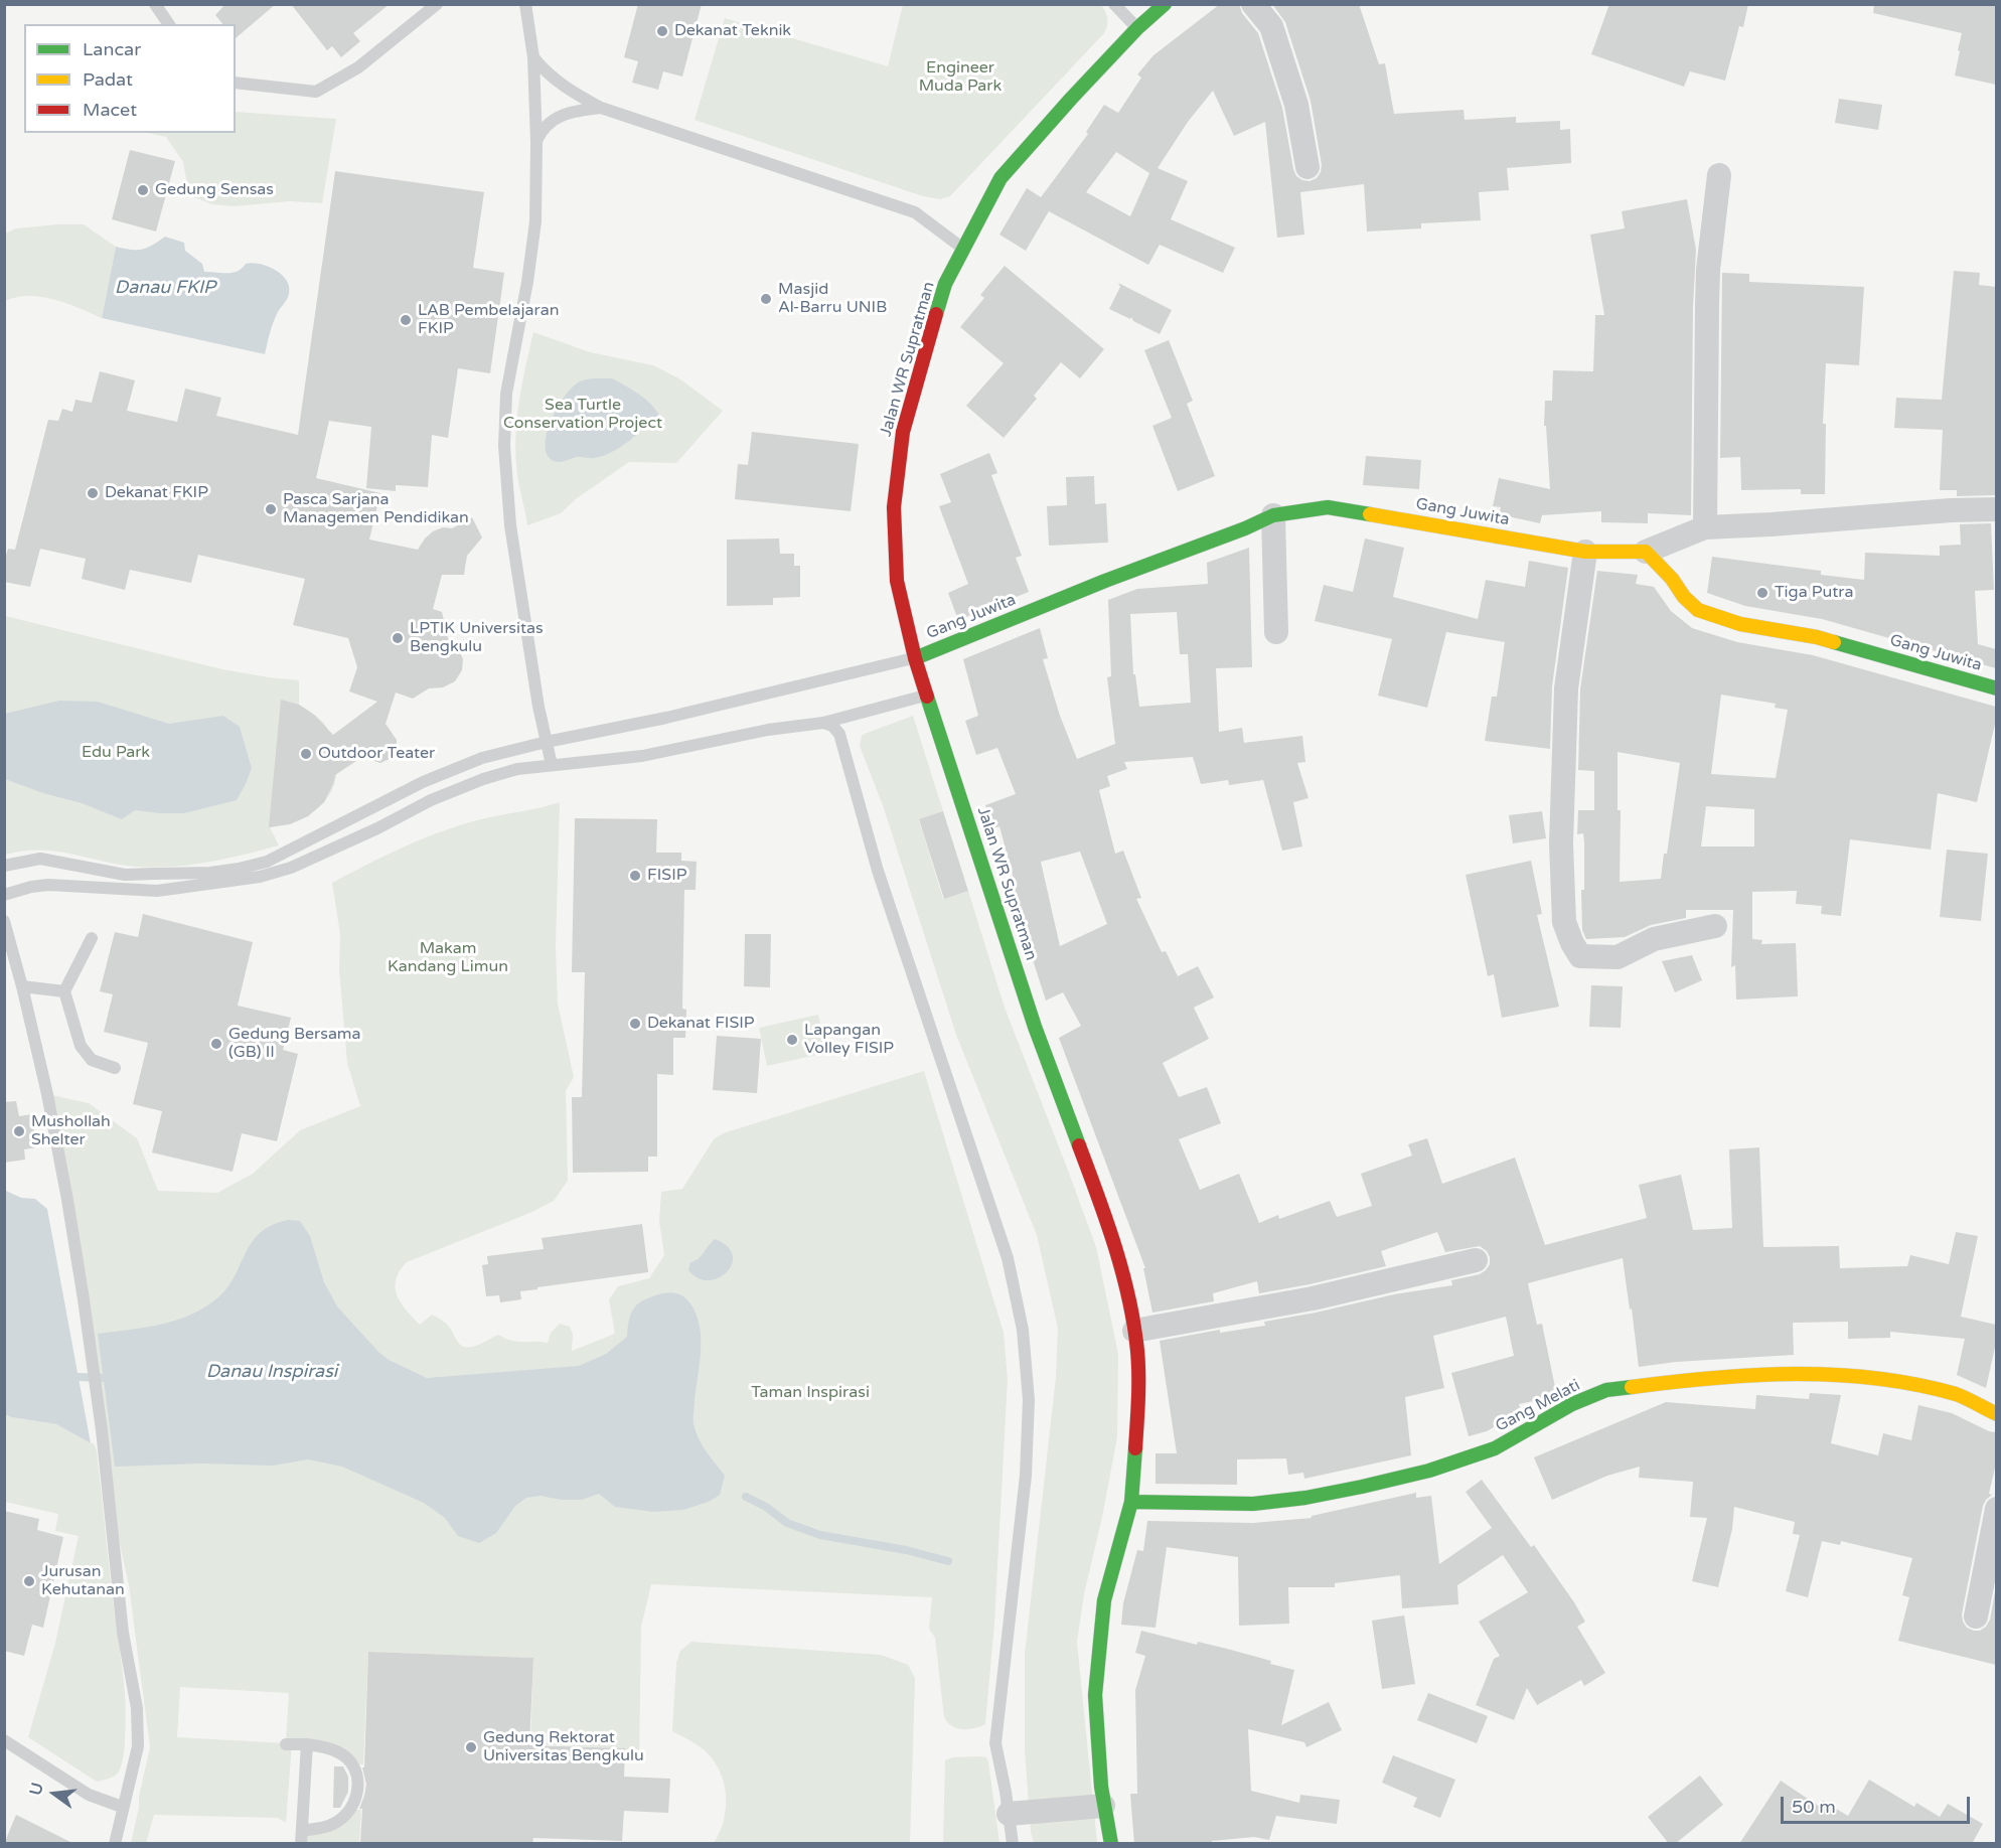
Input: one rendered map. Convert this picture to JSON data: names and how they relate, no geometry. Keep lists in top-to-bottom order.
{
  "streets": {
    "main road": ["Jalan WR Supratman", "Gang Juwita", "Gang Melati"]
  },
  "crossings": [
    ["Jalan WR Supratman", "Gang Juwita"],
    ["Jalan WR Supratman", "Gang Melati"]
  ],
  "water": ["Danau FKIP", "Danau Inspirasi"],
  "parks": [
    "Engineer Muda Park",
    "Sea Turtle Conservation Project",
    "Edu Park",
    "Makam Kandang Limun",
    "Taman Inspirasi"
  ],
  "places": [
    "Dekanat Teknik",
    "Gedung Sensas",
    "Masjid Al-Barru UNIB",
    "LAB Pembelajaran FKIP",
    "Dekanat FKIP",
    "Pasca Sarjana Managemen Pendidikan",
    "Tiga Putra",
    "LPTIK Universitas Bengkulu",
    "Outdoor Teater",
    "FISIP",
    "Dekanat FISIP",
    "Lapangan Volley FISIP",
    "Gedung Bersama (GB) II",
    "Mushollah Shelter",
    "Jurusan Kehutanan",
    "Gedung Rektorat Universitas Bengkulu"
  ],
  "legend": ["Lancar", "Padat", "Macet"],
  "scale_bar": "50 m",
  "north": "left"
}
